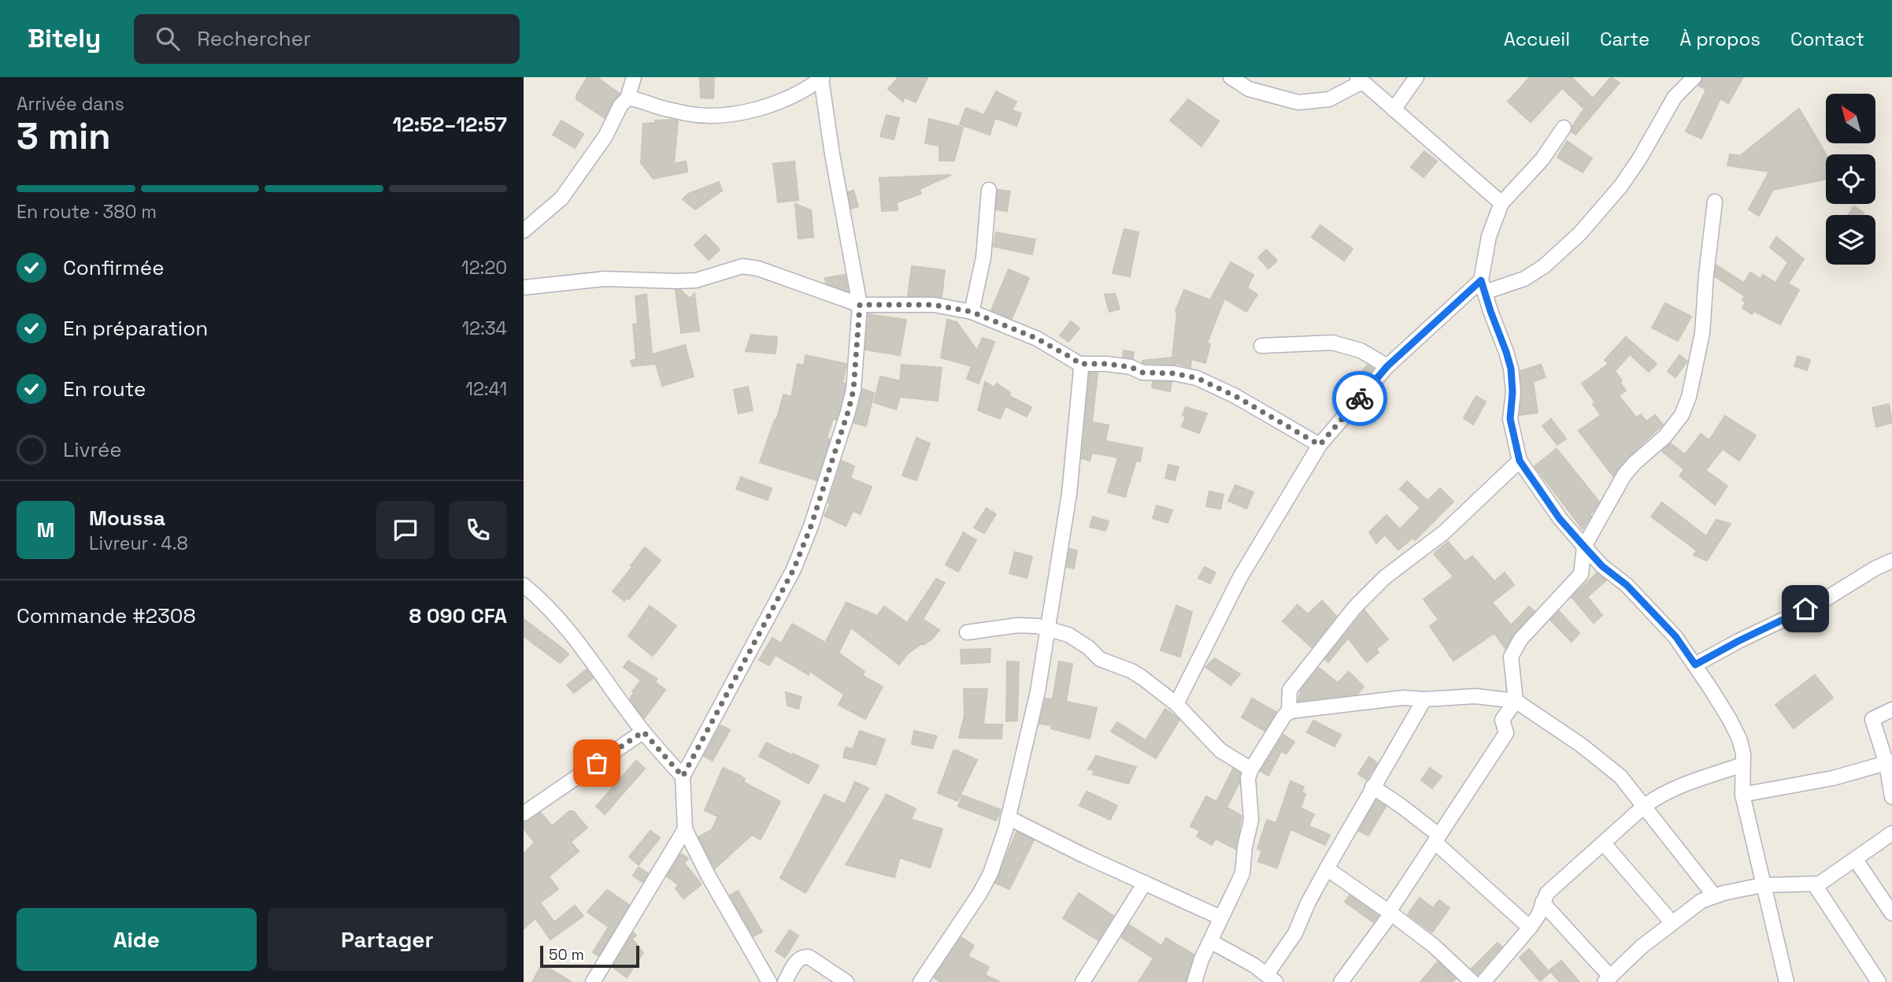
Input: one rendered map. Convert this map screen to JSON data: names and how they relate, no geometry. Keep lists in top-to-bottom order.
{
  "scale_bar": "50 m",
  "north": "top left",
  "page": {
    "header": "Bitely",
    "search": "Rechercher",
    "nav": [
      "Accueil",
      "Carte",
      "À propos",
      "Contact"
    ],
    "heading": ["3 min", "Arrivée dans", "12:52–12:57"],
    "panel": [
      "Moussa",
      "Livreur · 4.8",
      "Commande #2308",
      "8 090 CFA"
    ],
    "bar": "En route · 380 m",
    "list": [
      ["Confirmée", "12:20"],
      ["En préparation", "12:34"],
      ["En route", "12:41"],
      "Livrée"
    ],
    "round": "M",
    "buttons": ["Aide", "Partager"],
    "scale": "50 m"
  }
}
